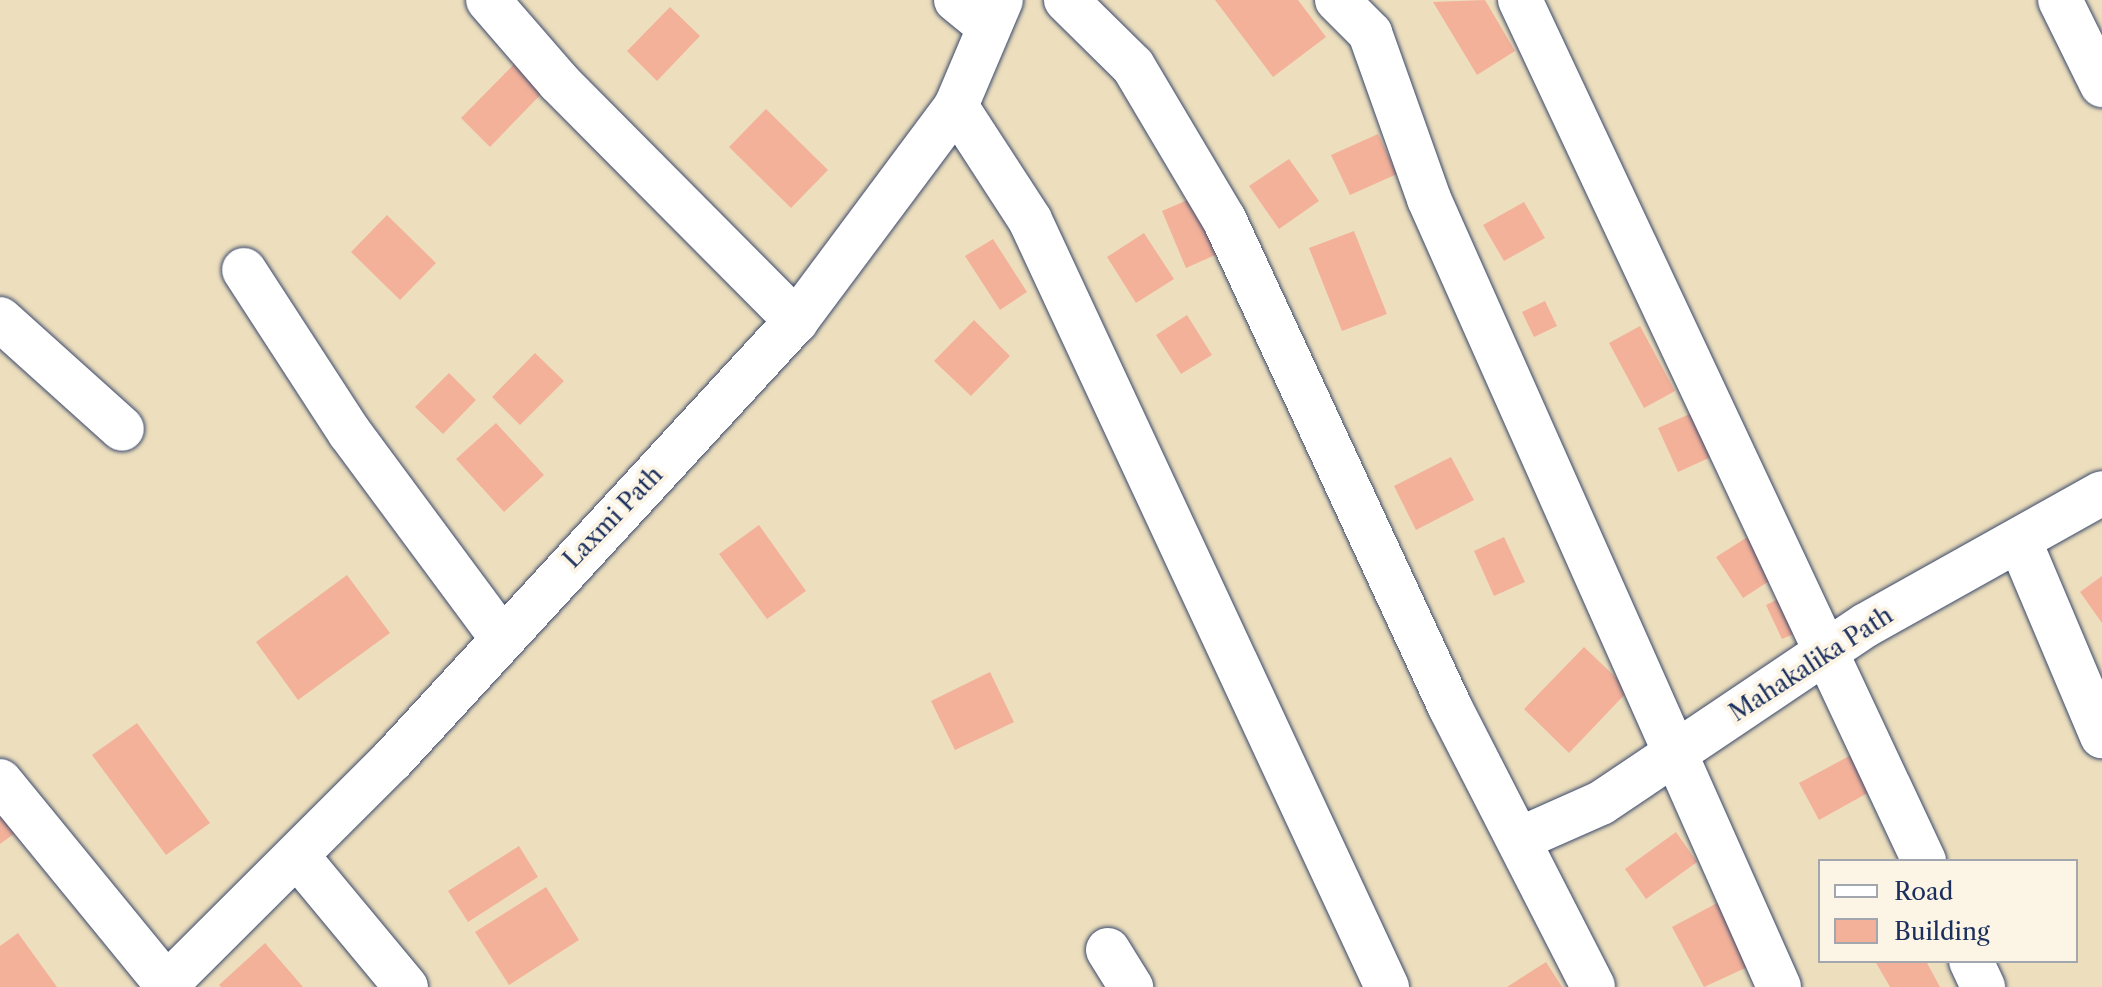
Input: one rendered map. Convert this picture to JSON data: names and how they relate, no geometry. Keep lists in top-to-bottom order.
{
  "streets": {
    "street": ["Laxmi Path", "Mahakalika Path"]
  },
  "legend": ["Road", "Building"]
}
